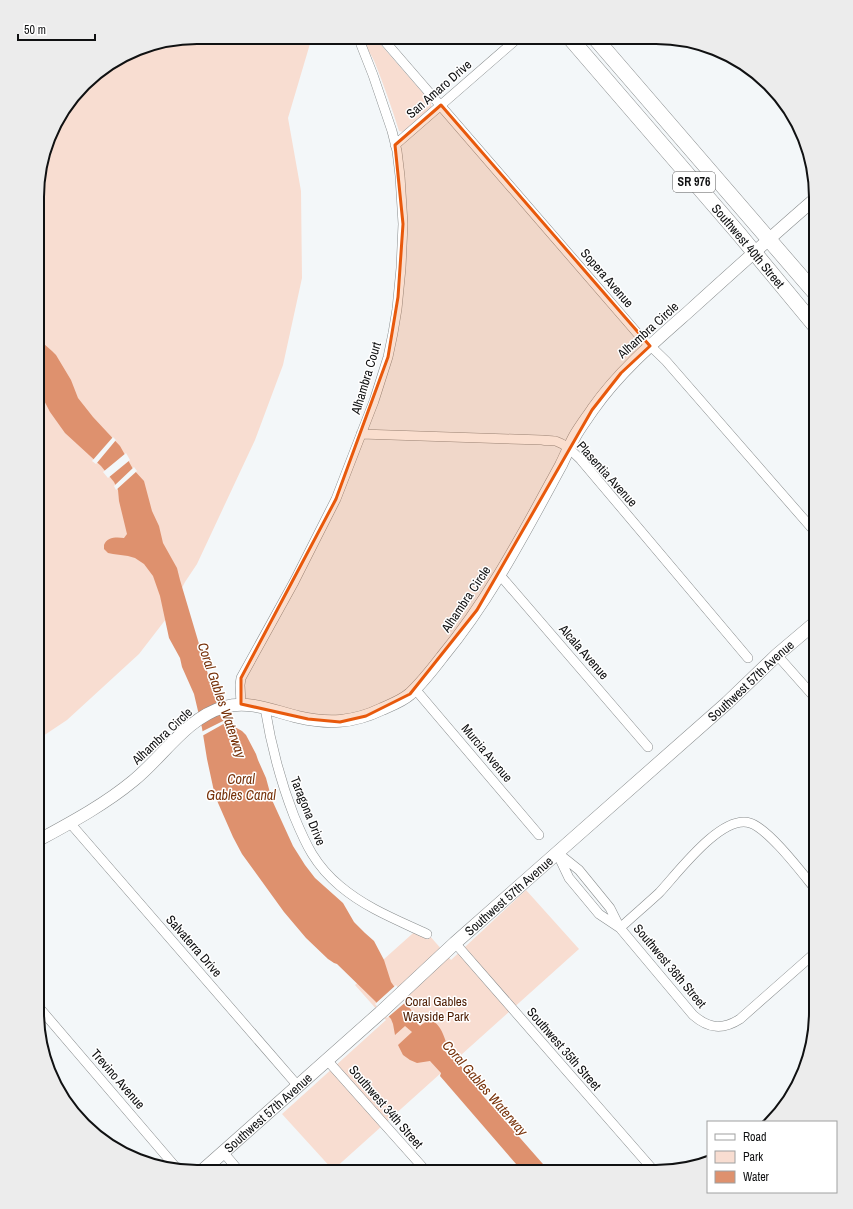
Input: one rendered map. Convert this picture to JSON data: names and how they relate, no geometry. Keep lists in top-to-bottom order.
{
  "streets": {
    "main road": ["SR 976", "Southwest 40th Street", "Southwest 57th Avenue"],
    "street": [
      "San Amaro Drive",
      "Sopera Avenue",
      "Alhambra Circle",
      "Alhambra Court",
      "Plasentia Avenue",
      "Alcala Avenue",
      "Murcia Avenue",
      "Taragona Drive",
      "Salvaterra Drive",
      "Southwest 36th Street",
      "Southwest 35th Street",
      "Trevino Avenue",
      "Southwest 34th Street"
    ]
  },
  "crossings": [
    ["San Amaro Drive", "Sopera Avenue"],
    ["San Amaro Drive", "Alhambra Court"],
    ["Southwest 40th Street", "Alhambra Circle"],
    ["Sopera Avenue", "Alhambra Circle"],
    ["Alhambra Circle", "Alhambra Court"],
    ["Alhambra Circle", "Plasentia Avenue"],
    ["Alhambra Circle", "Alcala Avenue"],
    ["Alhambra Circle", "Murcia Avenue"],
    ["Alhambra Circle", "Taragona Drive"],
    ["Alhambra Circle", "Salvaterra Drive"],
    ["Alhambra Court", "Plasentia Avenue"],
    ["Southwest 57th Avenue", "Salvaterra Drive"],
    ["Southwest 57th Avenue", "Southwest 36th Street"],
    ["Southwest 57th Avenue", "Southwest 35th Street"],
    ["Southwest 57th Avenue", "Southwest 34th Street"]
  ],
  "water": ["Coral Gables Waterway", "Coral Gables Canal"],
  "parks": ["Coral Gables Wayside Park"],
  "legend": ["Road", "Park", "Water"],
  "scale_bar": "50 m"
}
